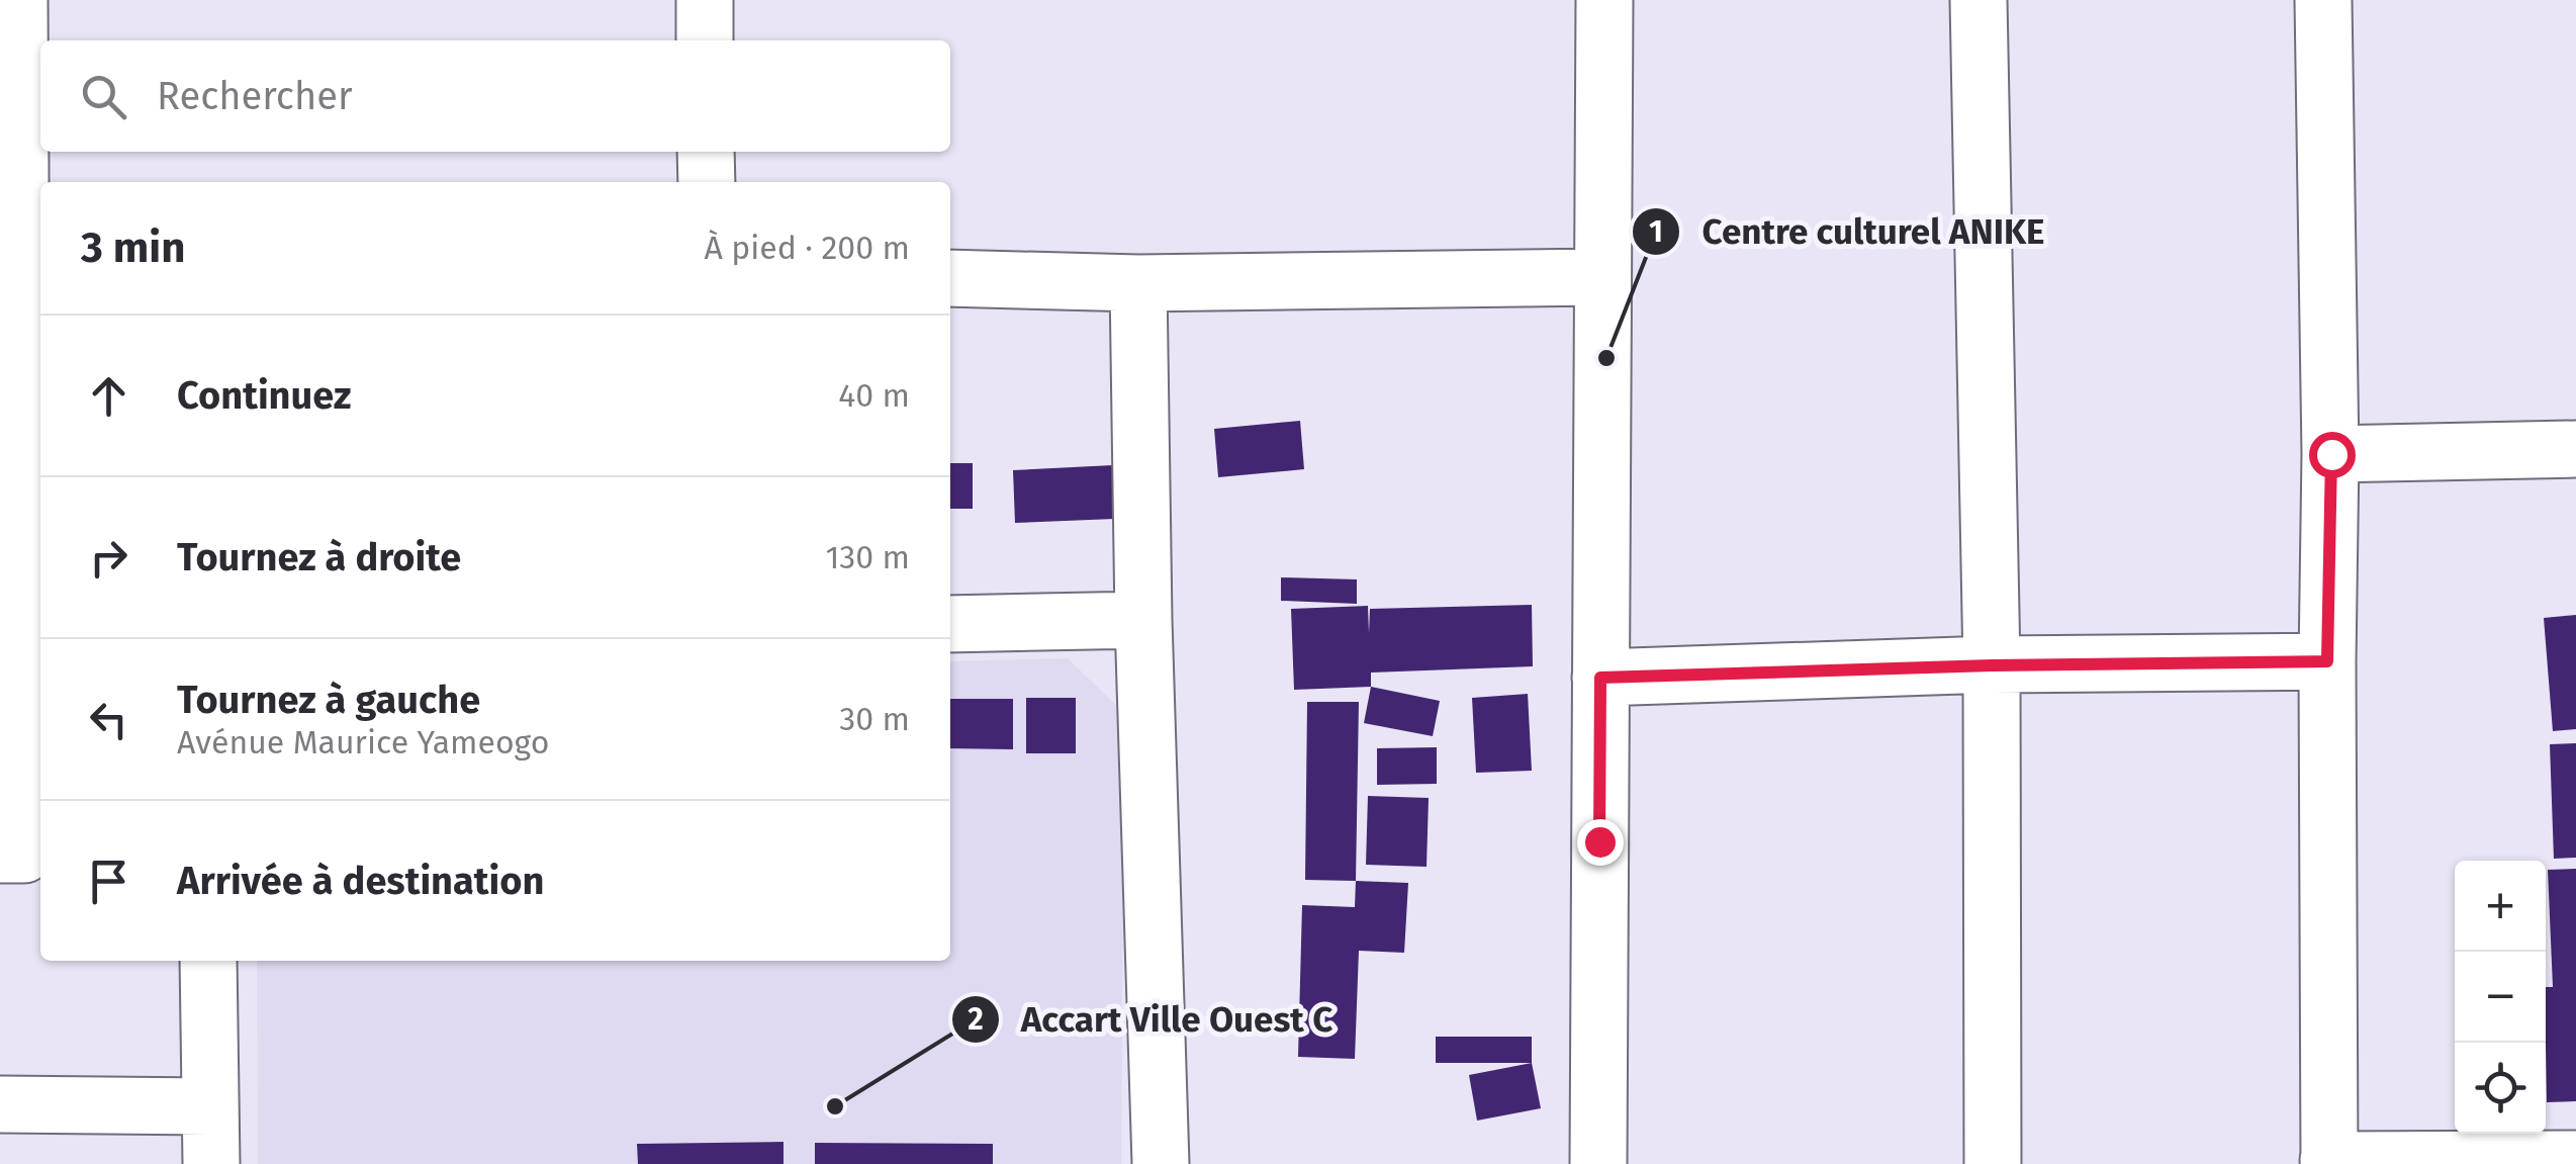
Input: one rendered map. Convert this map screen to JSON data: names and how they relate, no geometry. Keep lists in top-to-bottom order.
{
  "places": ["Centre culturel ANIKE", "Accart Ville Ouest C"],
  "page": {
    "search": "Rechercher",
    "heading": ["3 min", "À pied · 200 m"],
    "list": [
      ["Continuez", "40 m"],
      ["Tournez à droite", "130 m"],
      ["Tournez à gauche", "Avénue Maurice Yameogo", "30 m"],
      "Arrivée à destination"
    ],
    "map_buttons": ["+", "−"]
  }
}
